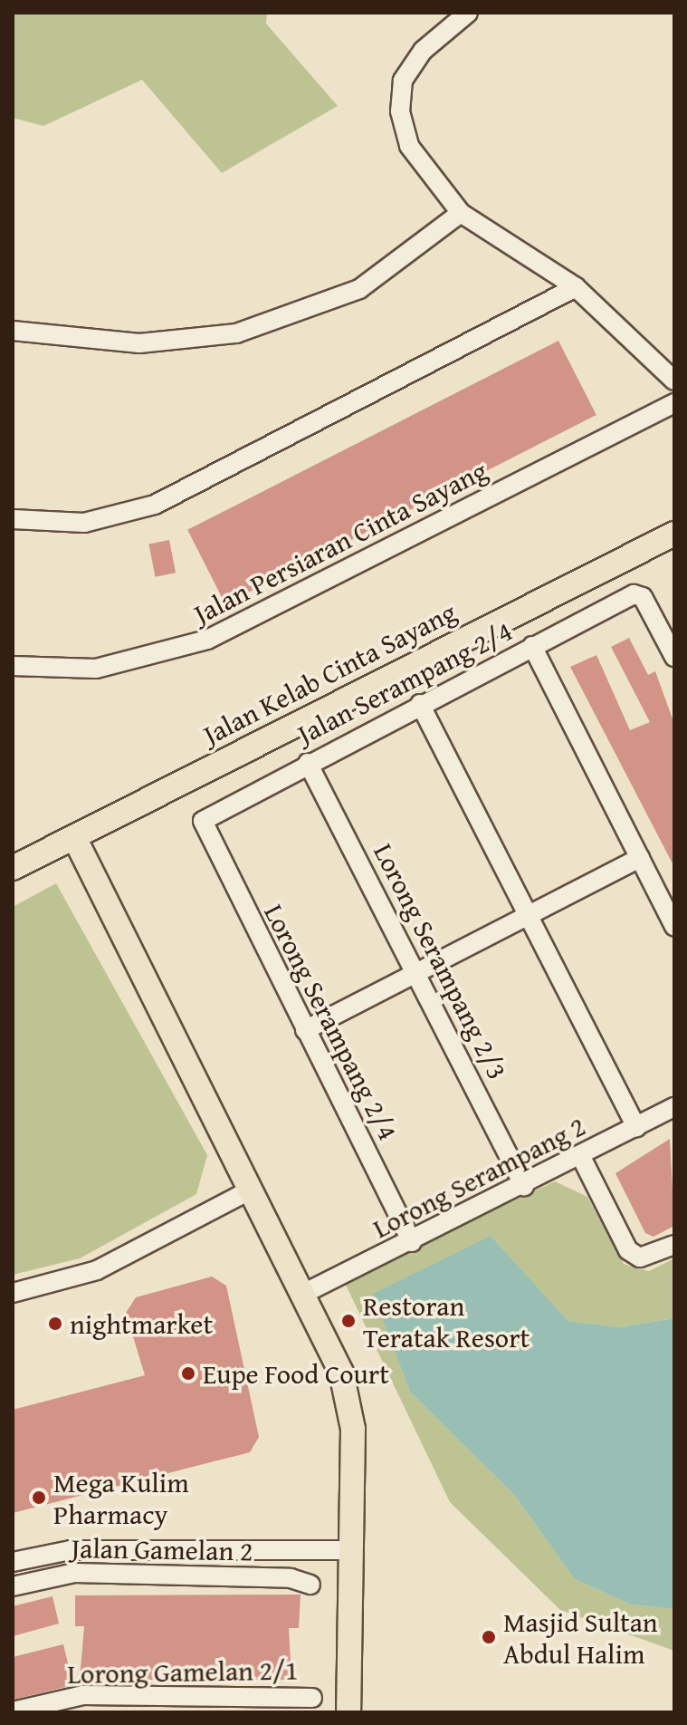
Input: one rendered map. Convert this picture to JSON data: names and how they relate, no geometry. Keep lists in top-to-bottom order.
{
  "streets": {
    "main road": ["Jalan Kelab Cinta Sayang"],
    "street": [
      "Jalan Persiaran Cinta Sayang",
      "Jalan Serampang 2/4",
      "Lorong Serampang 2/3",
      "Lorong Serampang 2/4",
      "Lorong Serampang 2",
      "Jalan Gamelan 2",
      "Lorong Gamelan 2/1"
    ]
  },
  "crossings": [
    ["Jalan Serampang 2/4", "Lorong Serampang 2/3"],
    ["Jalan Serampang 2/4", "Lorong Serampang 2/4"],
    ["Lorong Serampang 2/3", "Lorong Serampang 2"],
    ["Lorong Serampang 2/4", "Lorong Serampang 2"]
  ],
  "places": [
    "Restoran Teratak Resort",
    "nightmarket",
    "Eupe Food Court",
    "Mega Kulim Pharmacy",
    "Masjid Sultan Abdul Halim"
  ]
}
